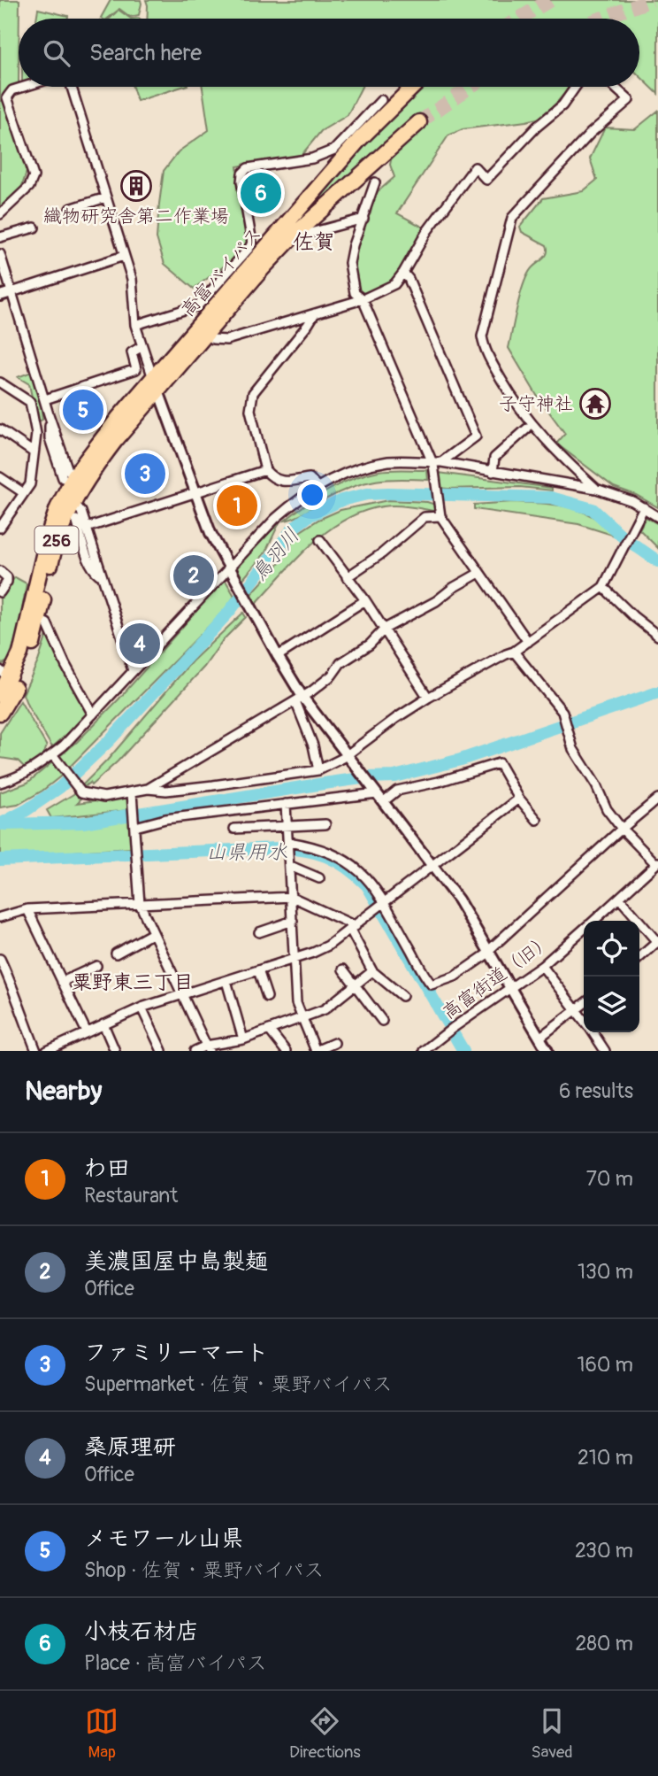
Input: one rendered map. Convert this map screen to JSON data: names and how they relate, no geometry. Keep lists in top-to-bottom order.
{
  "streets": {
    "highway": ["高富バイパス", "256"],
    "street": ["高富街道（旧）"]
  },
  "crossings": [
    ["高富バイパス", "256"]
  ],
  "districts": ["佐賀", "粟野東三丁目"],
  "water": ["鳥羽川", "山県用水"],
  "places": {
    "building": ["織物研究舎第二作業場"],
    "temple": ["子守神社"]
  },
  "page": {
    "search": "Search here",
    "pins": [
      "6",
      "5",
      "3",
      "1",
      "2",
      "4"
    ],
    "heading": ["Nearby", "6 results"],
    "list": [
      {
        "mark": "1",
        "name": "わ田",
        "note": "Restaurant",
        "value": "70 m"
      },
      {
        "mark": "2",
        "name": "美濃国屋中島製麺",
        "note": "Office",
        "value": "130 m"
      },
      {
        "mark": "3",
        "name": "ファミリーマート",
        "note": "Supermarket · 佐賀・粟野バイパス",
        "value": "160 m"
      },
      {
        "mark": "4",
        "name": "桑原理研",
        "note": "Office",
        "value": "210 m"
      },
      {
        "mark": "5",
        "name": "メモワール山県",
        "note": "Shop · 佐賀・粟野バイパス",
        "value": "230 m"
      },
      {
        "mark": "6",
        "name": "小枝石材店",
        "note": "Place · 高富バイパス",
        "value": "280 m"
      }
    ],
    "nav": ["Map", "Directions", "Saved"]
  }
}
